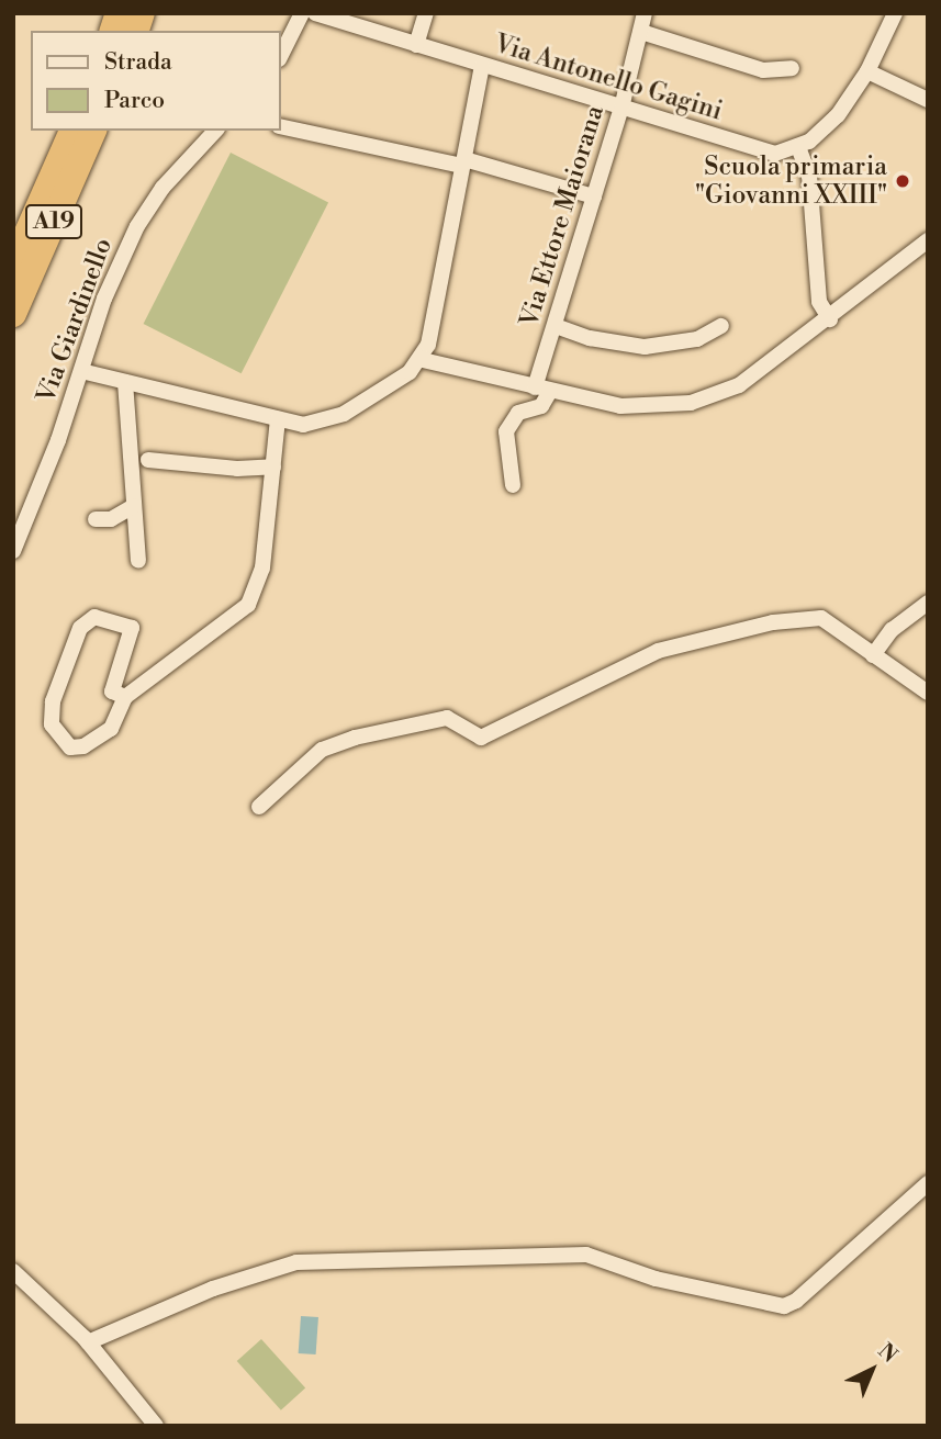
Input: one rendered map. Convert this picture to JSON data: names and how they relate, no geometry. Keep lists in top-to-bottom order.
{
  "streets": {
    "highway": ["A19"],
    "street": ["Via Antonello Gagini", "Via Ettore Maiorana", "Via Giardinello"]
  },
  "crossings": [
    ["Via Antonello Gagini", "Via Ettore Maiorana"]
  ],
  "places": ["Scuola primaria \"Giovanni XXIII\""],
  "legend": ["Strada", "Parco"],
  "north": "top right"
}
